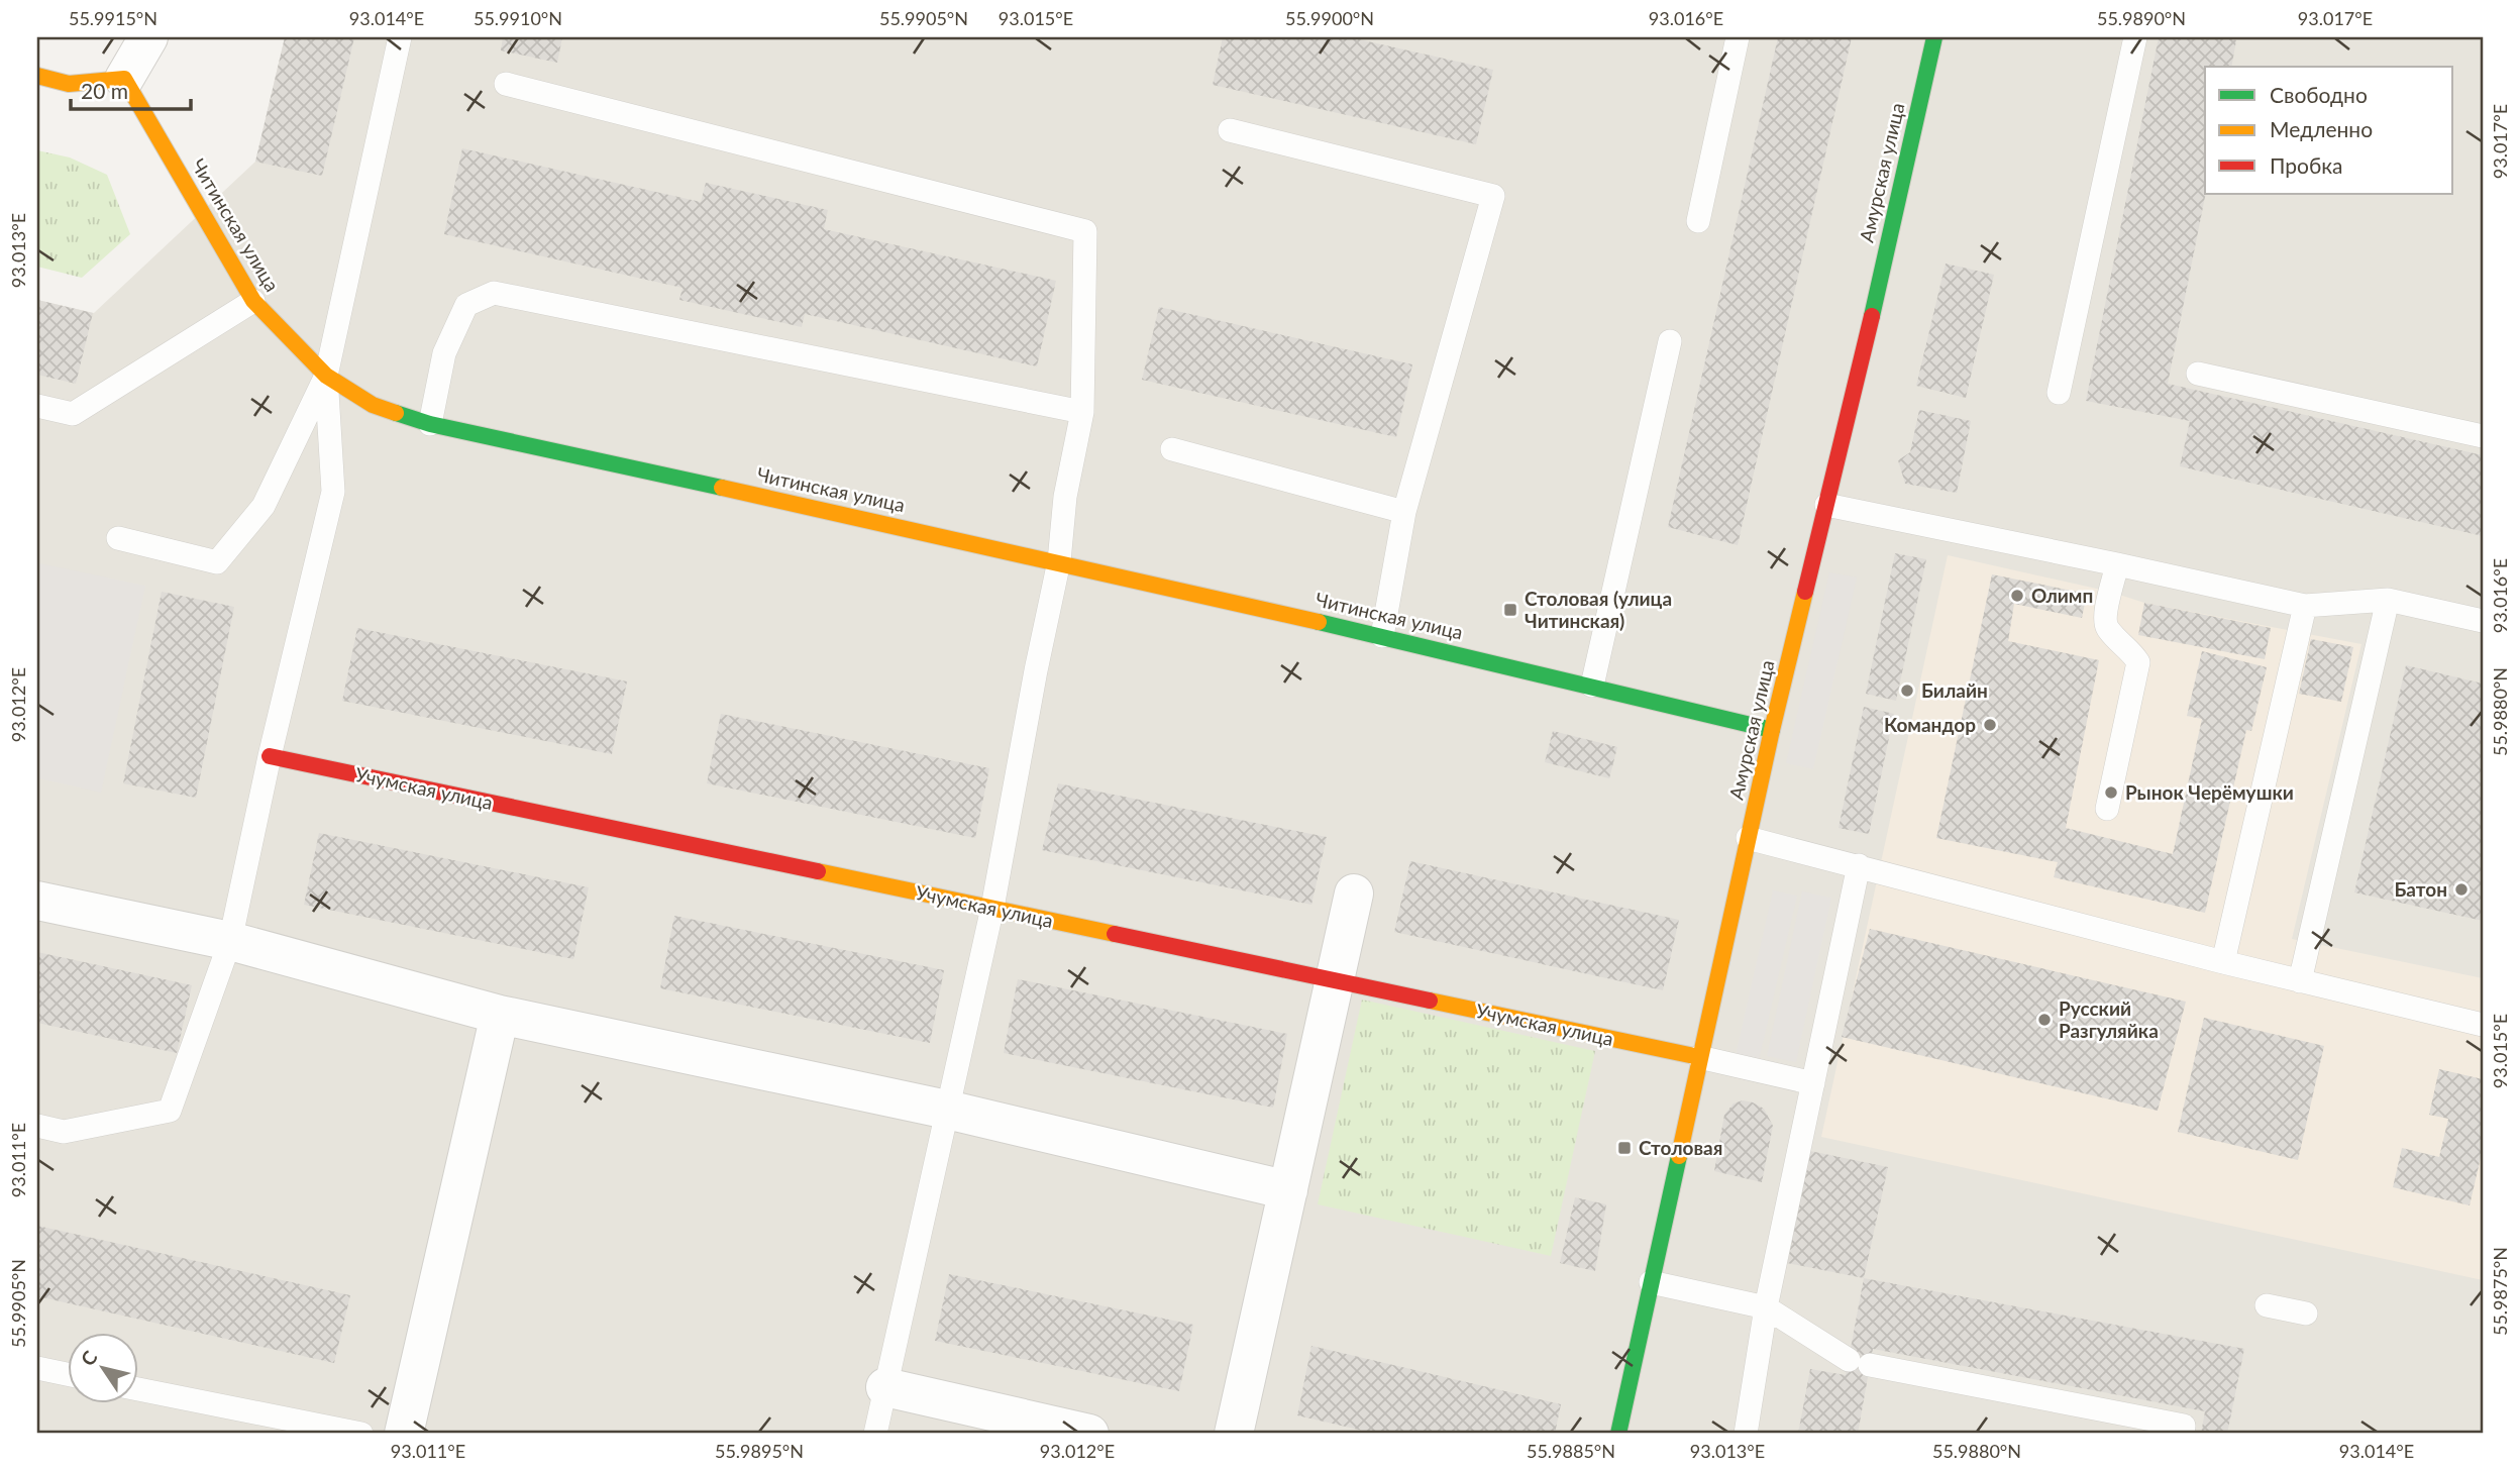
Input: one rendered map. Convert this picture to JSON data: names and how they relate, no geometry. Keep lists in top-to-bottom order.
{
  "streets": {
    "street": ["Амурская улица", "Читинская улица", "Учумская улица"]
  },
  "crossings": [
    ["Амурская улица", "Читинская улица"],
    ["Амурская улица", "Учумская улица"]
  ],
  "places": {
    "other": [
      "Олимп",
      "Билайн",
      "Командор",
      "Рынок Черёмушки",
      "Батон",
      "Русский Разгуляйка"
    ],
    "transit": ["Столовая (улица Читинская)", "Столовая"]
  },
  "legend": ["Свободно", "Медленно", "Пробка"],
  "scale_bar": "20 m",
  "north": "top left",
  "coordinates": [
    "55.9915°N",
    "93.014°E",
    "55.9910°N",
    "55.9905°N",
    "93.015°E",
    "55.9900°N",
    "93.016°E",
    "55.9890°N",
    "93.017°E",
    "93.013°E",
    "93.012°E",
    "55.9880°N",
    "93.011°E",
    "55.9875°N",
    "55.9895°N",
    "55.9885°N"
  ]
}
